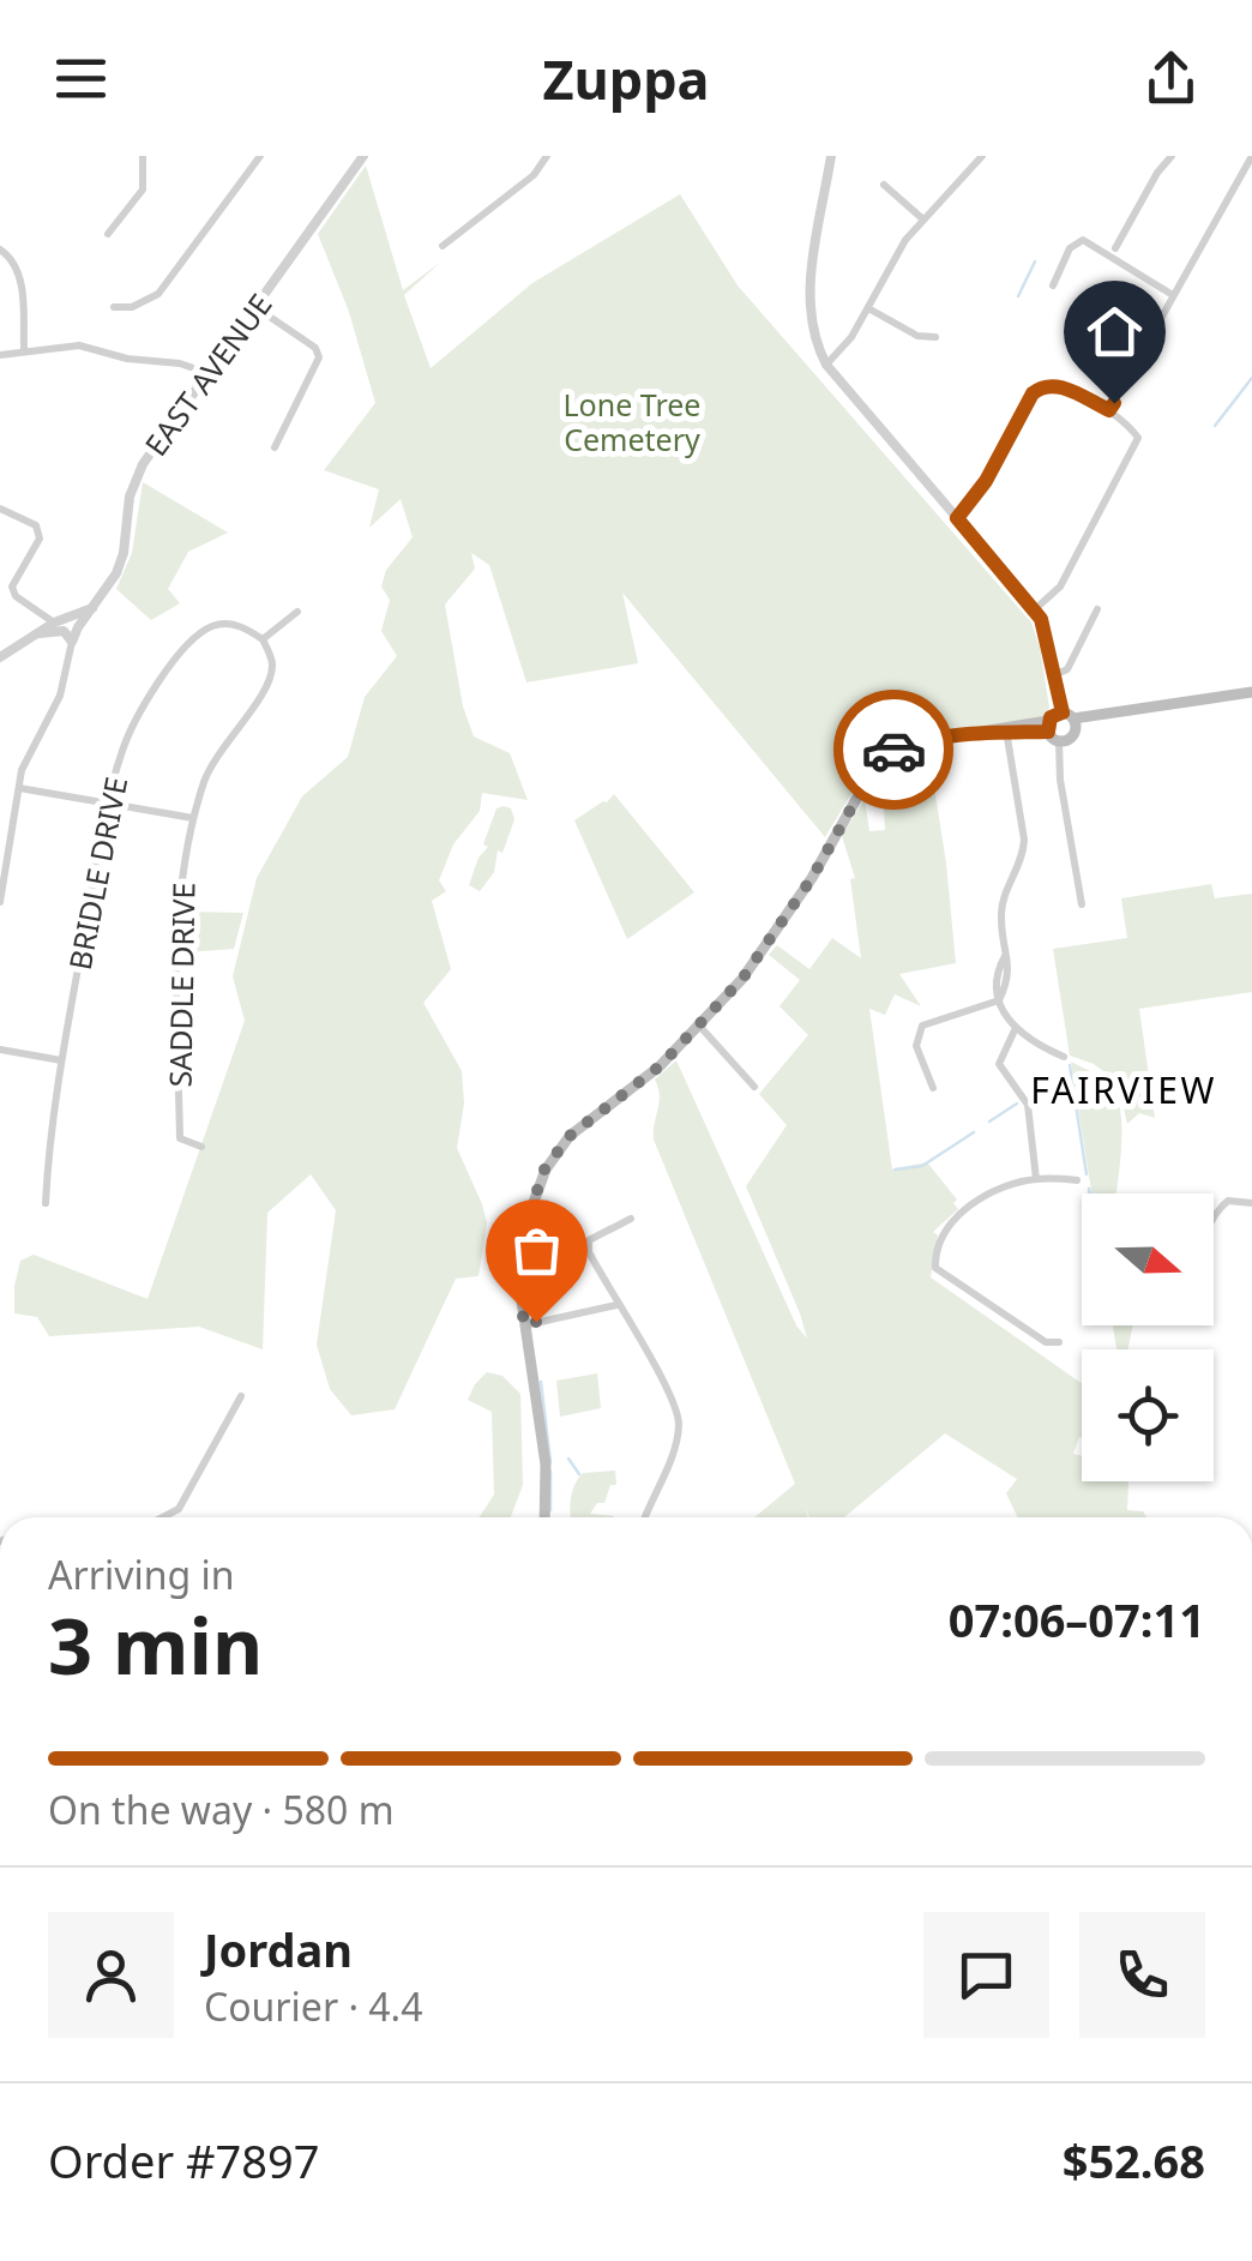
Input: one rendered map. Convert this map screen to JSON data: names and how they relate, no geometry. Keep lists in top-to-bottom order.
{
  "streets": {
    "street": ["EAST AVENUE", "BRIDLE DRIVE", "SADDLE DRIVE"]
  },
  "crossings": [
    ["BRIDLE DRIVE", "SADDLE DRIVE"]
  ],
  "districts": ["FAIRVIEW"],
  "parks": ["Lone Tree Cemetery"],
  "north": "right",
  "page": {
    "header": "Zuppa",
    "heading": ["3 min", "Arriving in", "07:06–07:11"],
    "panel": [
      "Jordan",
      "Courier · 4.4",
      "Order #7897",
      "$52.68"
    ],
    "bar": "On the way · 580 m"
  }
}
